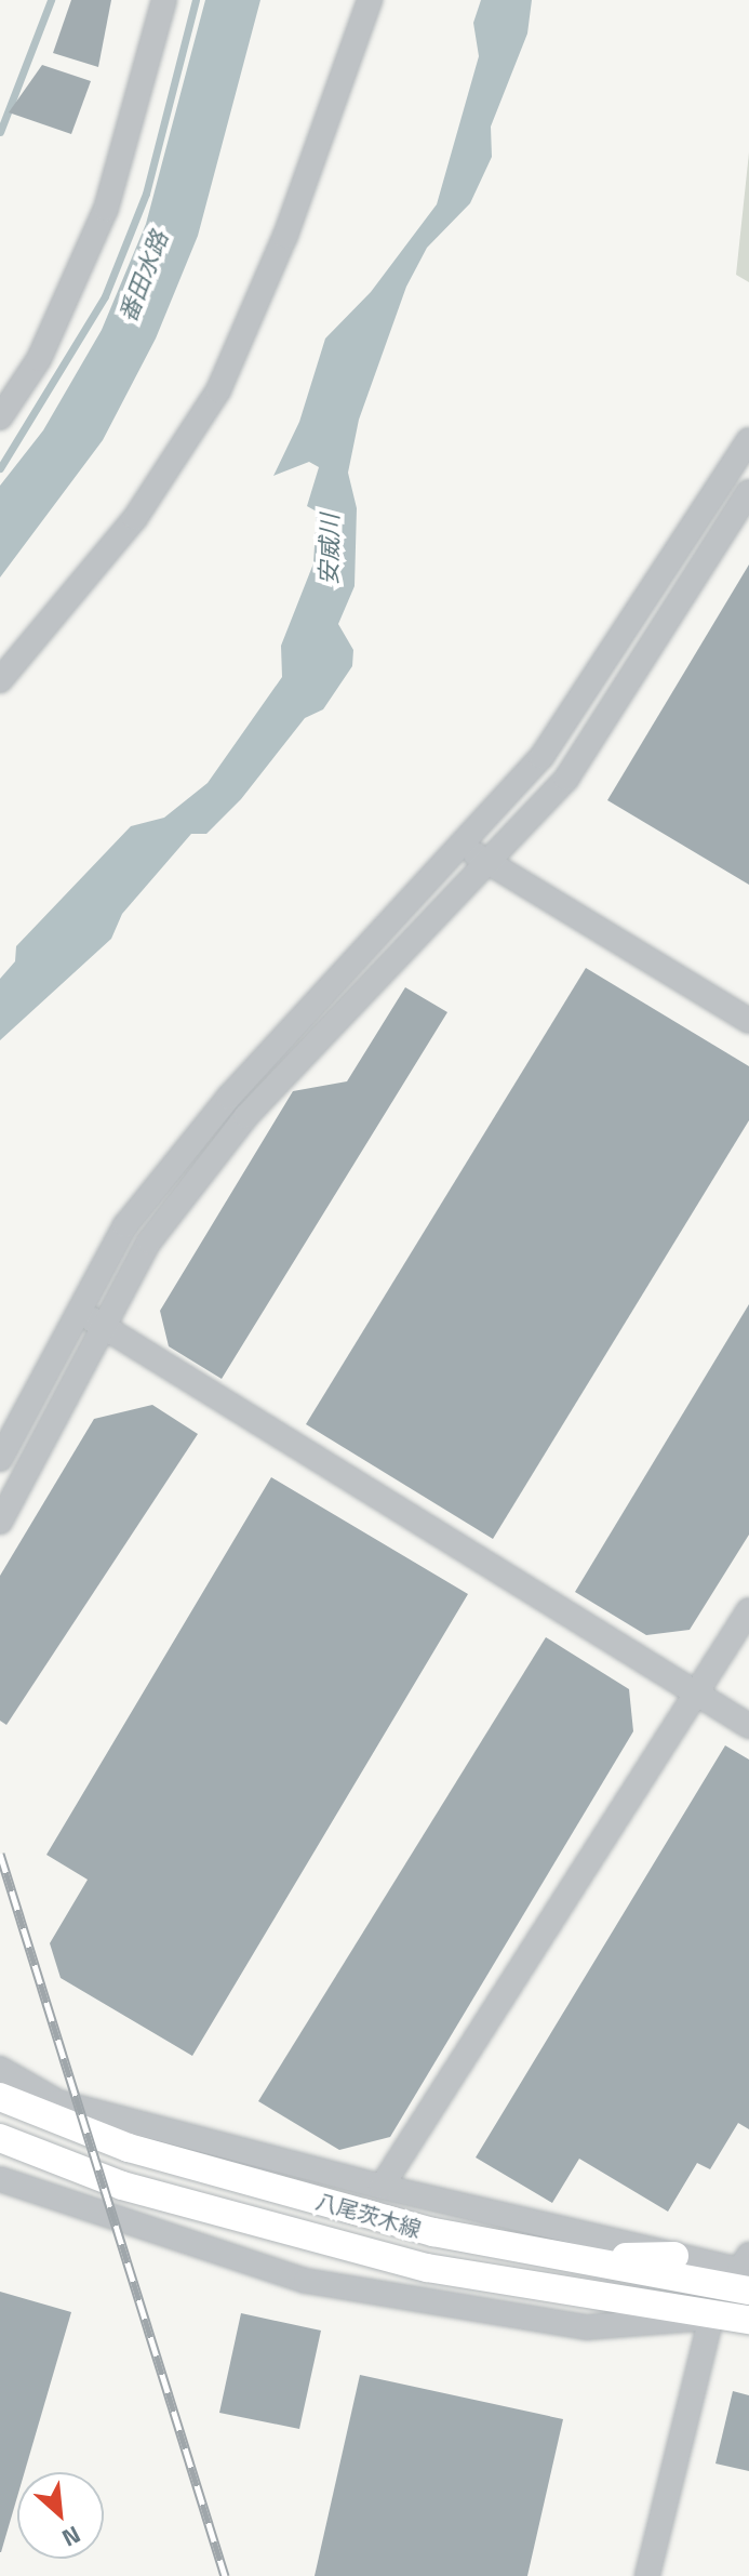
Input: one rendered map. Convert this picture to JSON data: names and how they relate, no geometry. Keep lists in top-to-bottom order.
{
  "streets": {
    "main road": ["八尾茨木線"]
  },
  "water": ["番田水路", "安威川"],
  "north": "bottom right"
}
